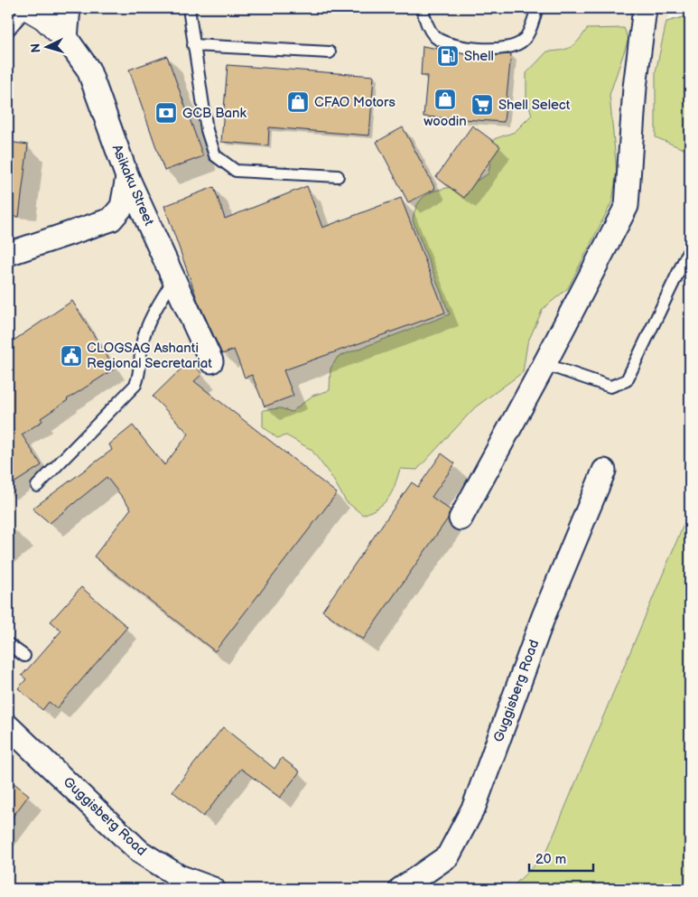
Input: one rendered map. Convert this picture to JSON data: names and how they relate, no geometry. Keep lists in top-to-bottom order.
{
  "streets": {
    "street": ["Asikaku Street", "Guggisberg Road"]
  },
  "places": {
    "fuel station": ["Shell"],
    "shop": ["woodin", "CFAO Motors"],
    "supermarket": ["Shell Select"],
    "bank": ["GCB Bank"],
    "public building": ["CLOGSAG Ashanti Regional Secretariat"]
  },
  "scale_bar": "20 m",
  "north": "left"
}
